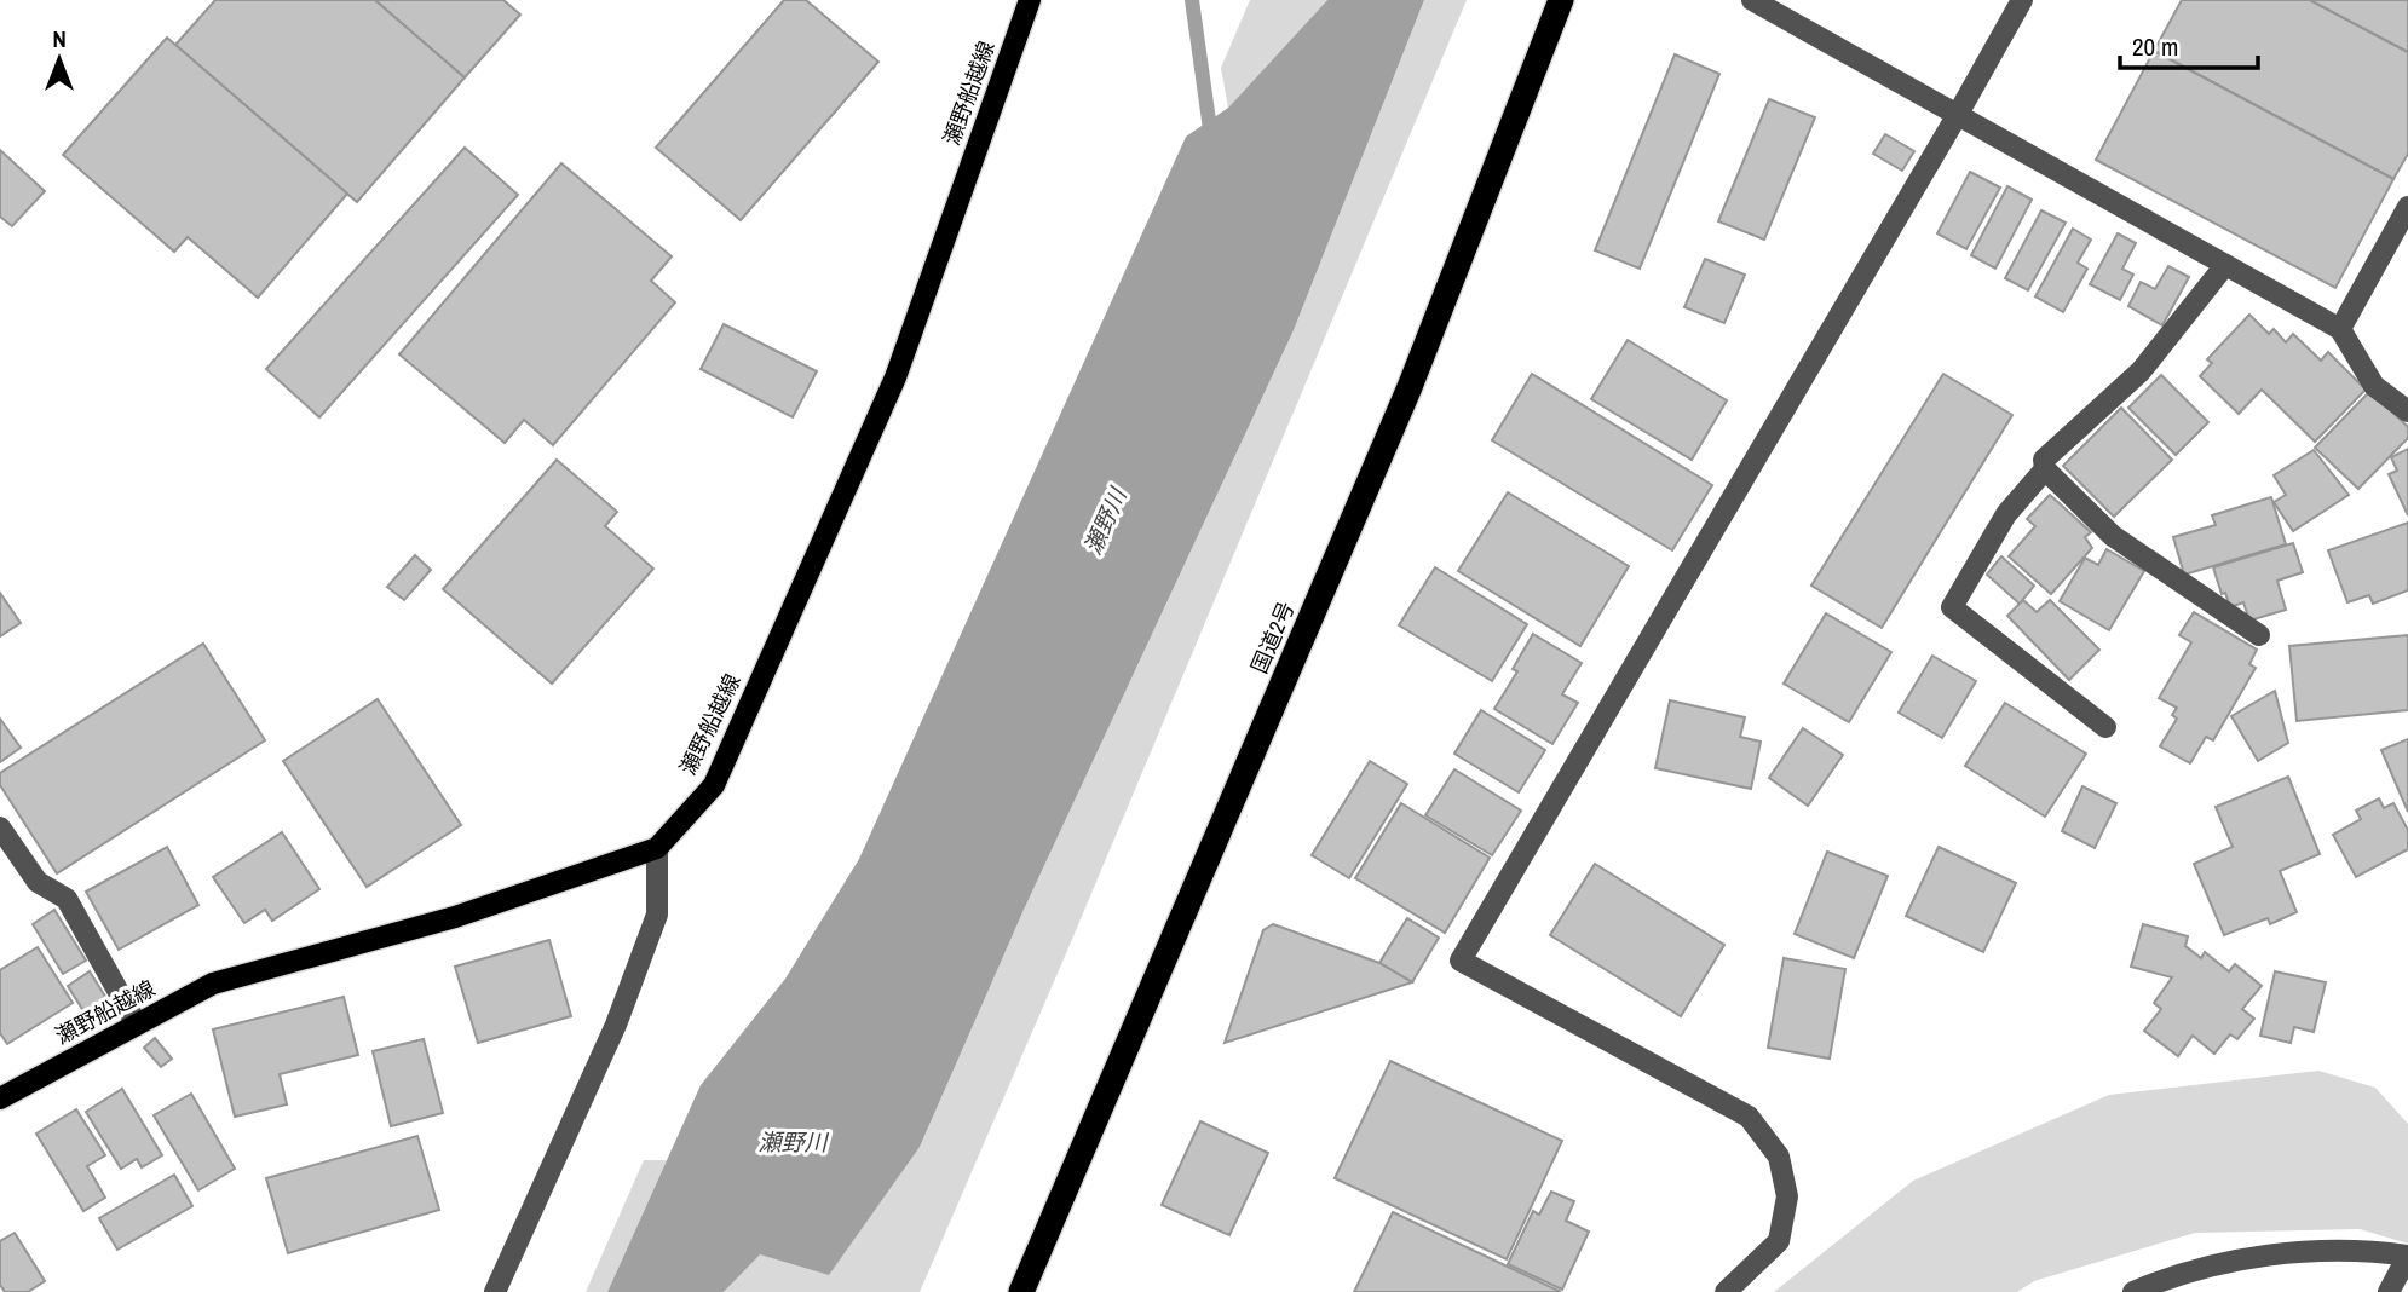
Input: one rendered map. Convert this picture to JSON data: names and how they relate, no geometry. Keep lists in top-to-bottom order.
{
  "streets": {
    "highway": ["国道2号"],
    "main road": ["瀬野船越線"]
  },
  "water": ["瀬野川"],
  "scale_bar": "20 m",
  "north": "top"
}
